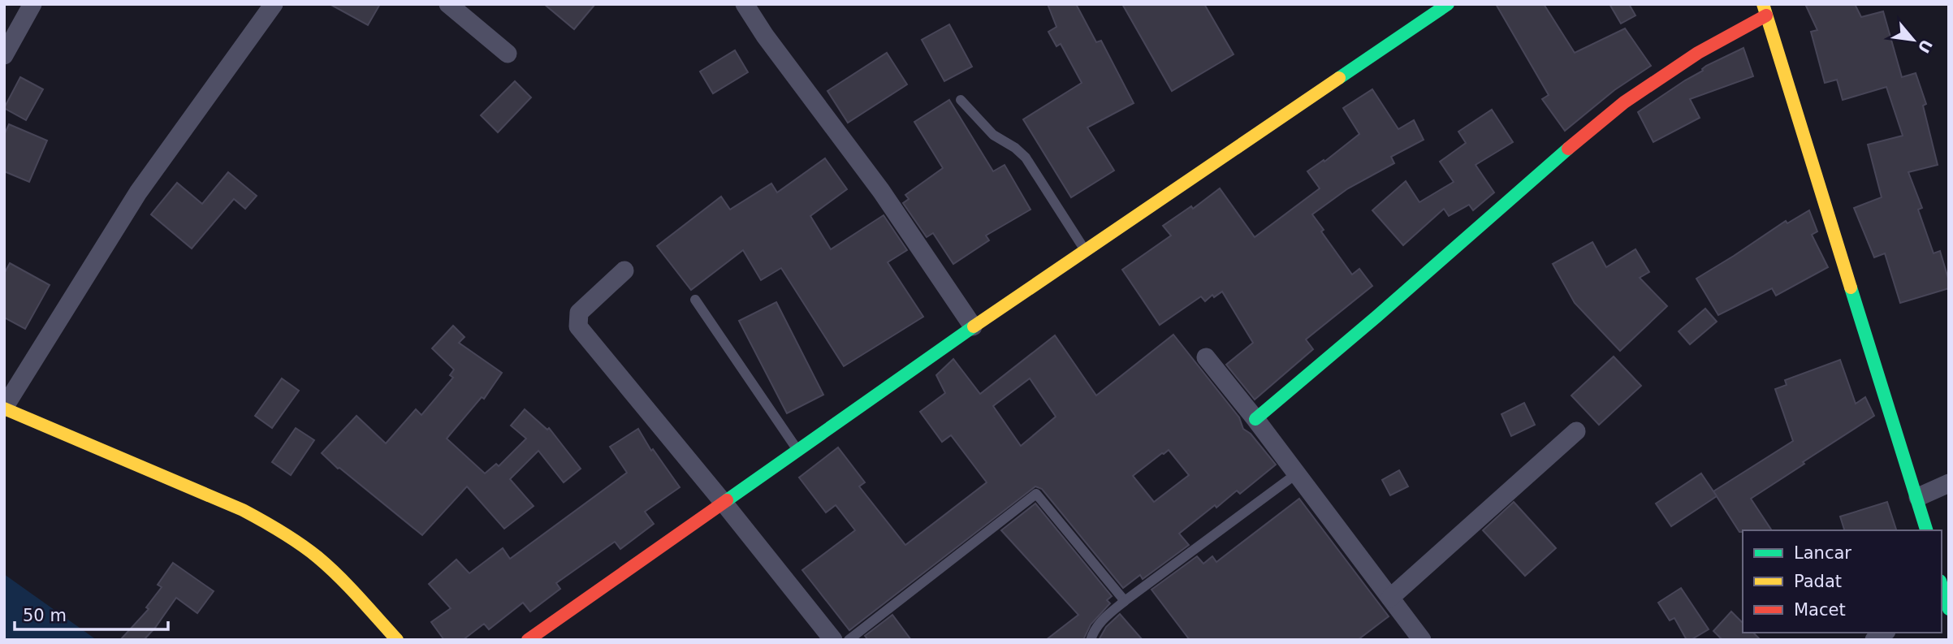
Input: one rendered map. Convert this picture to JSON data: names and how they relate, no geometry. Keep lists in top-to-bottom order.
{
  "legend": ["Lancar", "Padat", "Macet"],
  "scale_bar": "50 m",
  "north": "bottom right"
}
